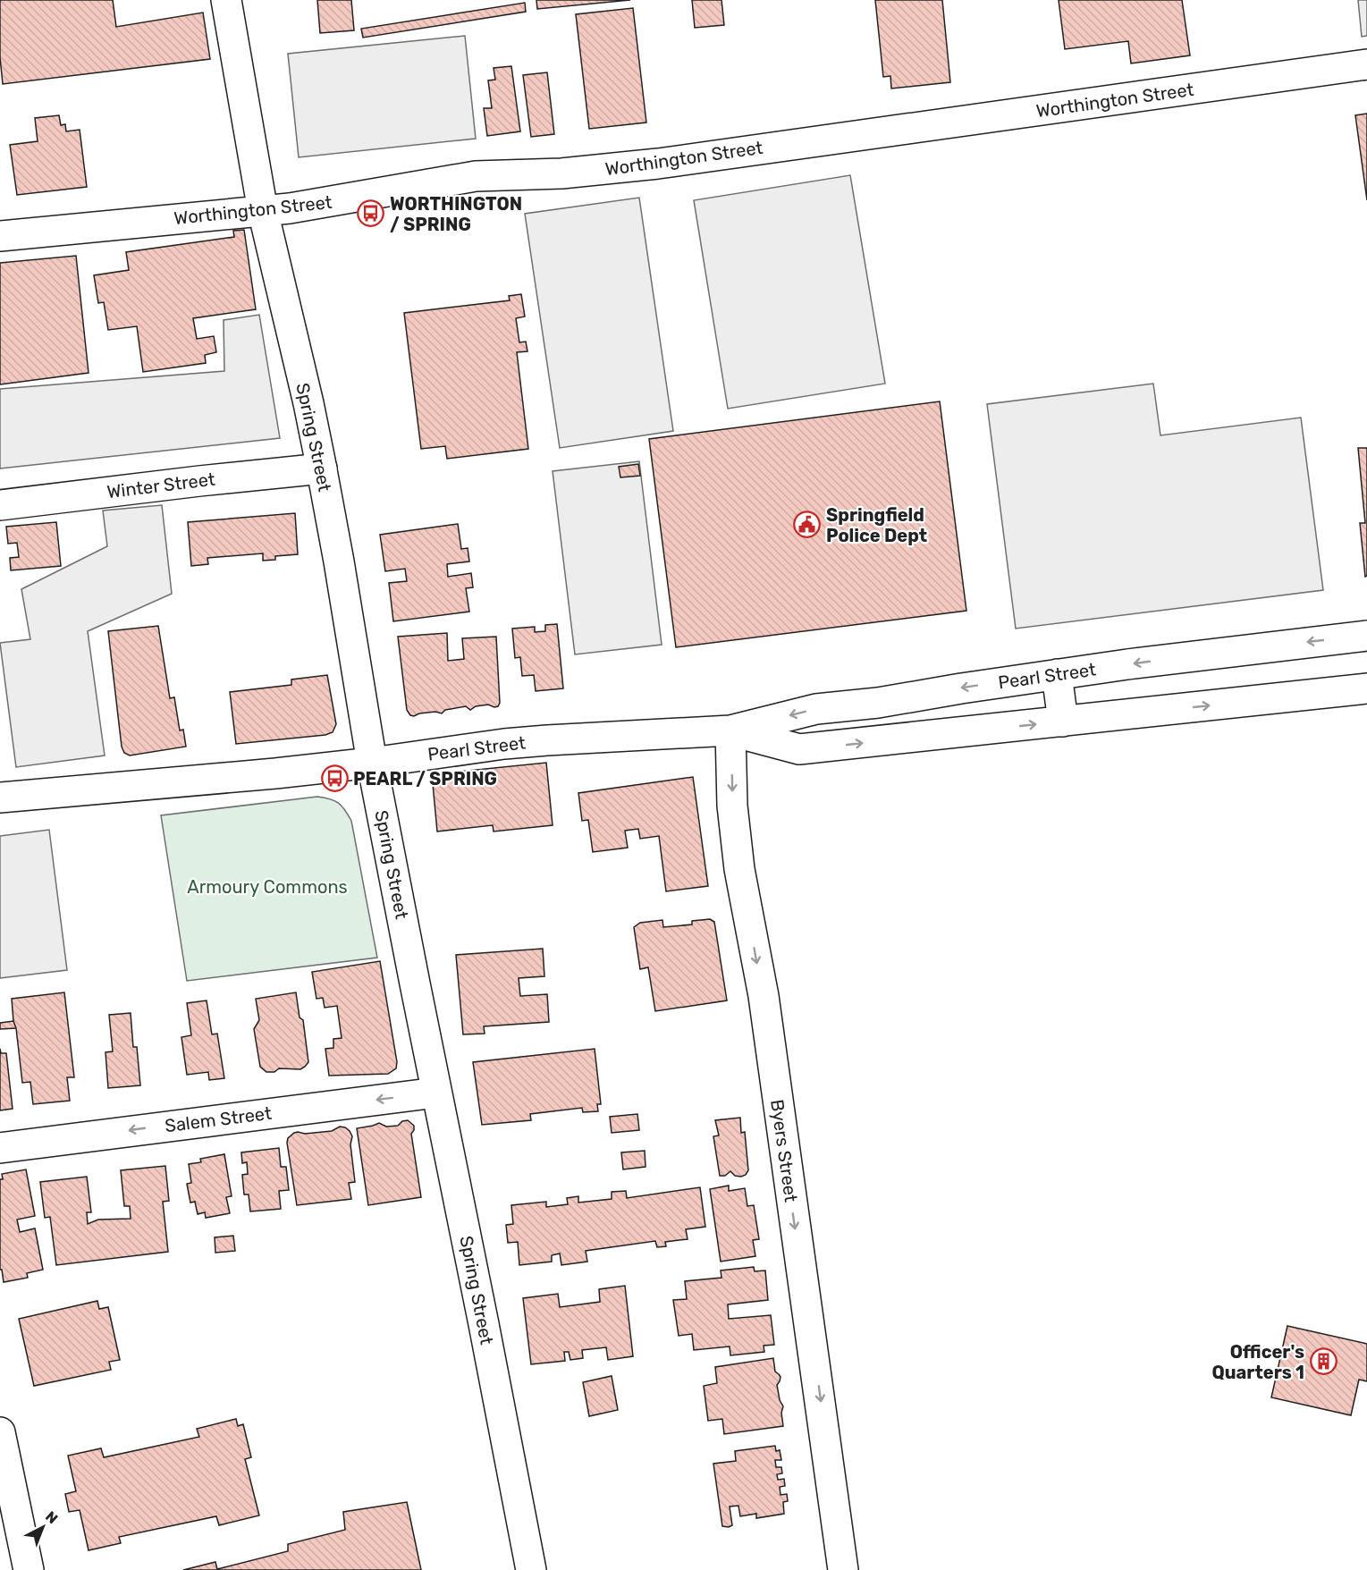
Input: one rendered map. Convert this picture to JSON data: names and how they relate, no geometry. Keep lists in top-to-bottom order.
{
  "streets": {
    "street": [
      "Worthington Street",
      "Spring Street",
      "Winter Street",
      "Pearl Street",
      "Salem Street",
      "Byers Street"
    ]
  },
  "crossings": [
    ["Worthington Street", "Spring Street"],
    ["Spring Street", "Winter Street"],
    ["Spring Street", "Pearl Street"],
    ["Spring Street", "Salem Street"],
    ["Pearl Street", "Byers Street"]
  ],
  "one_way": ["Salem Street", "Byers Street"],
  "parks": ["Armoury Commons"],
  "places": {
    "bus stop": ["WORTHINGTON / SPRING", "PEARL / SPRING"],
    "public building": ["Springfield Police Dept"],
    "building": ["Officer's Quarters 1"]
  },
  "north": "top right"
}
